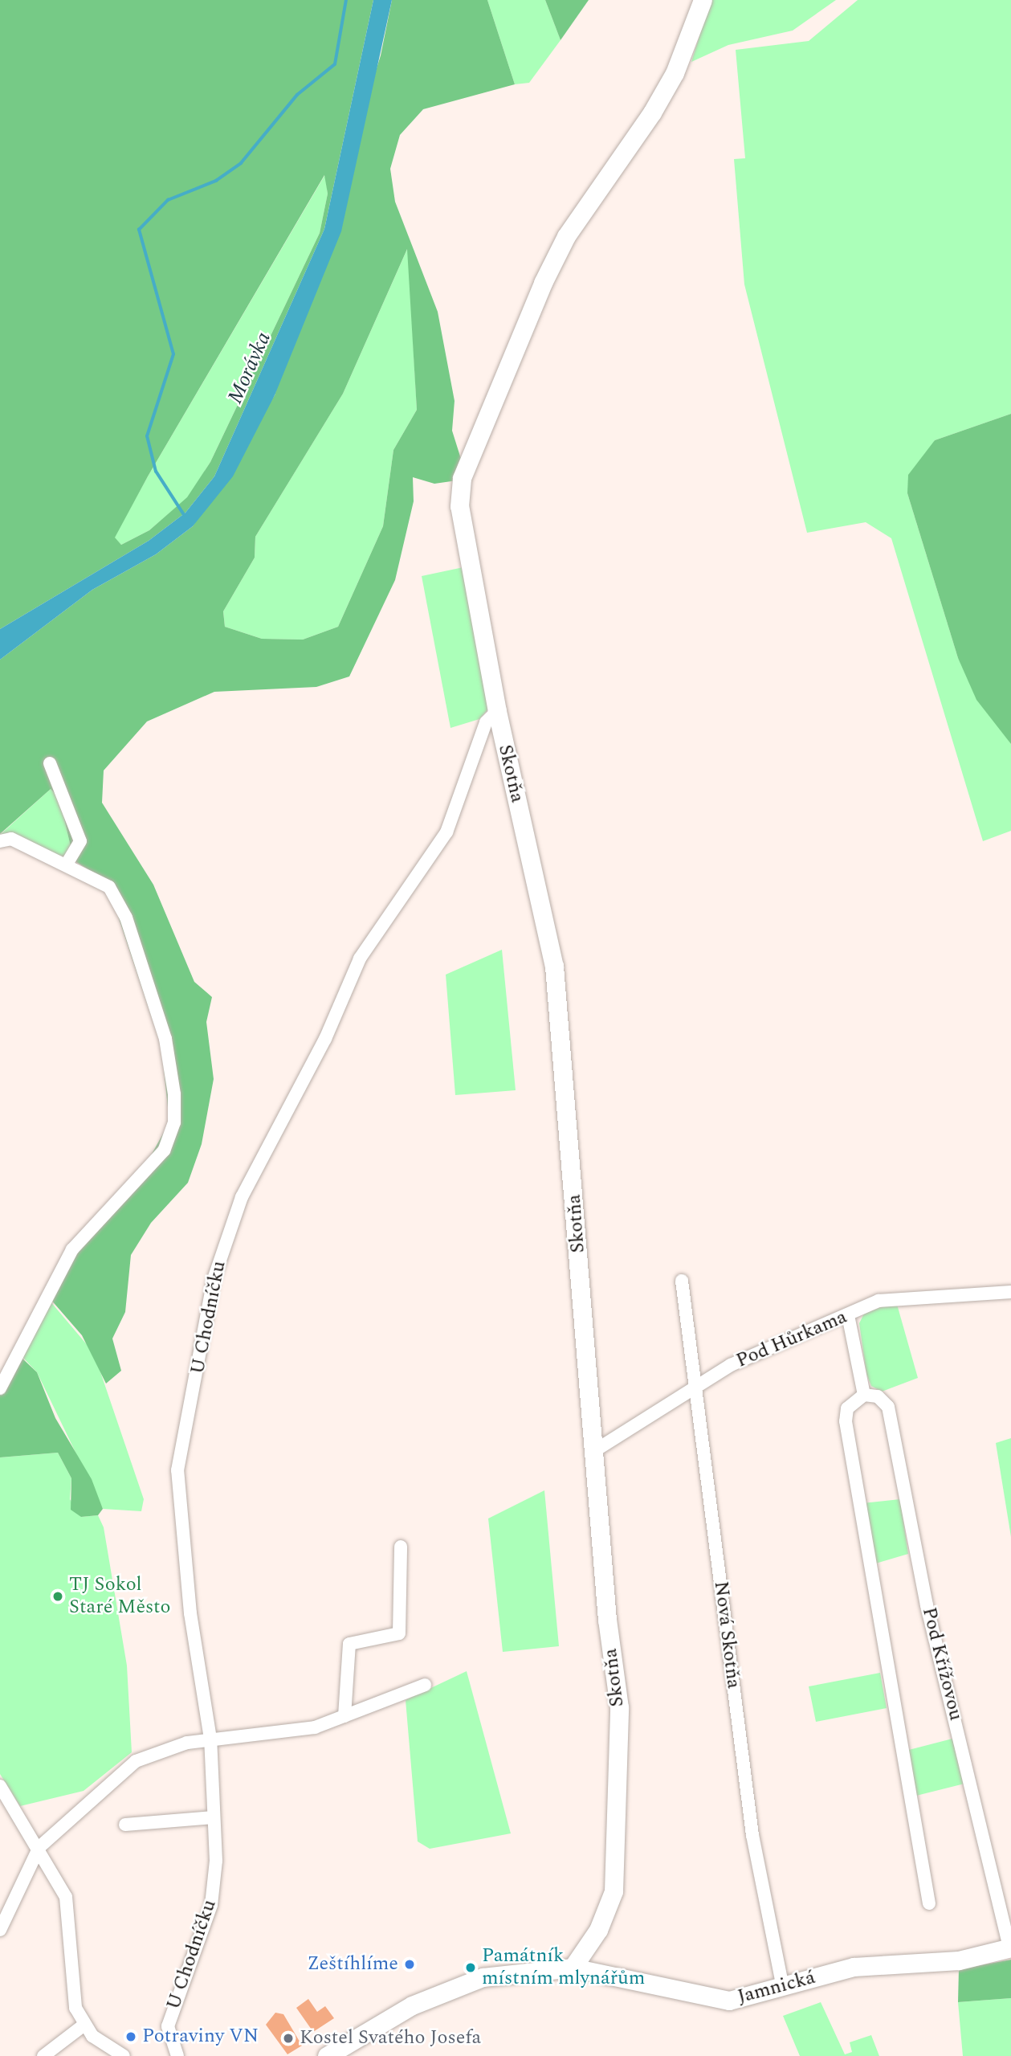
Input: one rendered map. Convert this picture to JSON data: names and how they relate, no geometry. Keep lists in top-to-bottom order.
{
  "streets": {
    "street": [
      "Skotňa",
      "U Chodníčku",
      "Pod Hůrkama",
      "Nová Skotňa",
      "Pod Křížovou",
      "Jamnická"
    ]
  },
  "crossings": [
    ["Skotňa", "U Chodníčku"],
    ["Skotňa", "Pod Hůrkama"],
    ["Skotňa", "Jamnická"],
    ["Pod Hůrkama", "Nová Skotňa"],
    ["Nová Skotňa", "Jamnická"],
    ["Pod Křížovou", "Jamnická"]
  ],
  "water": ["Morávka"],
  "places": [
    "TJ Sokol Staré Město",
    "Zeštíhlíme",
    "Památník místním mlynářům",
    "Potraviny VN",
    "Kostel Svatého Josefa"
  ]
}
